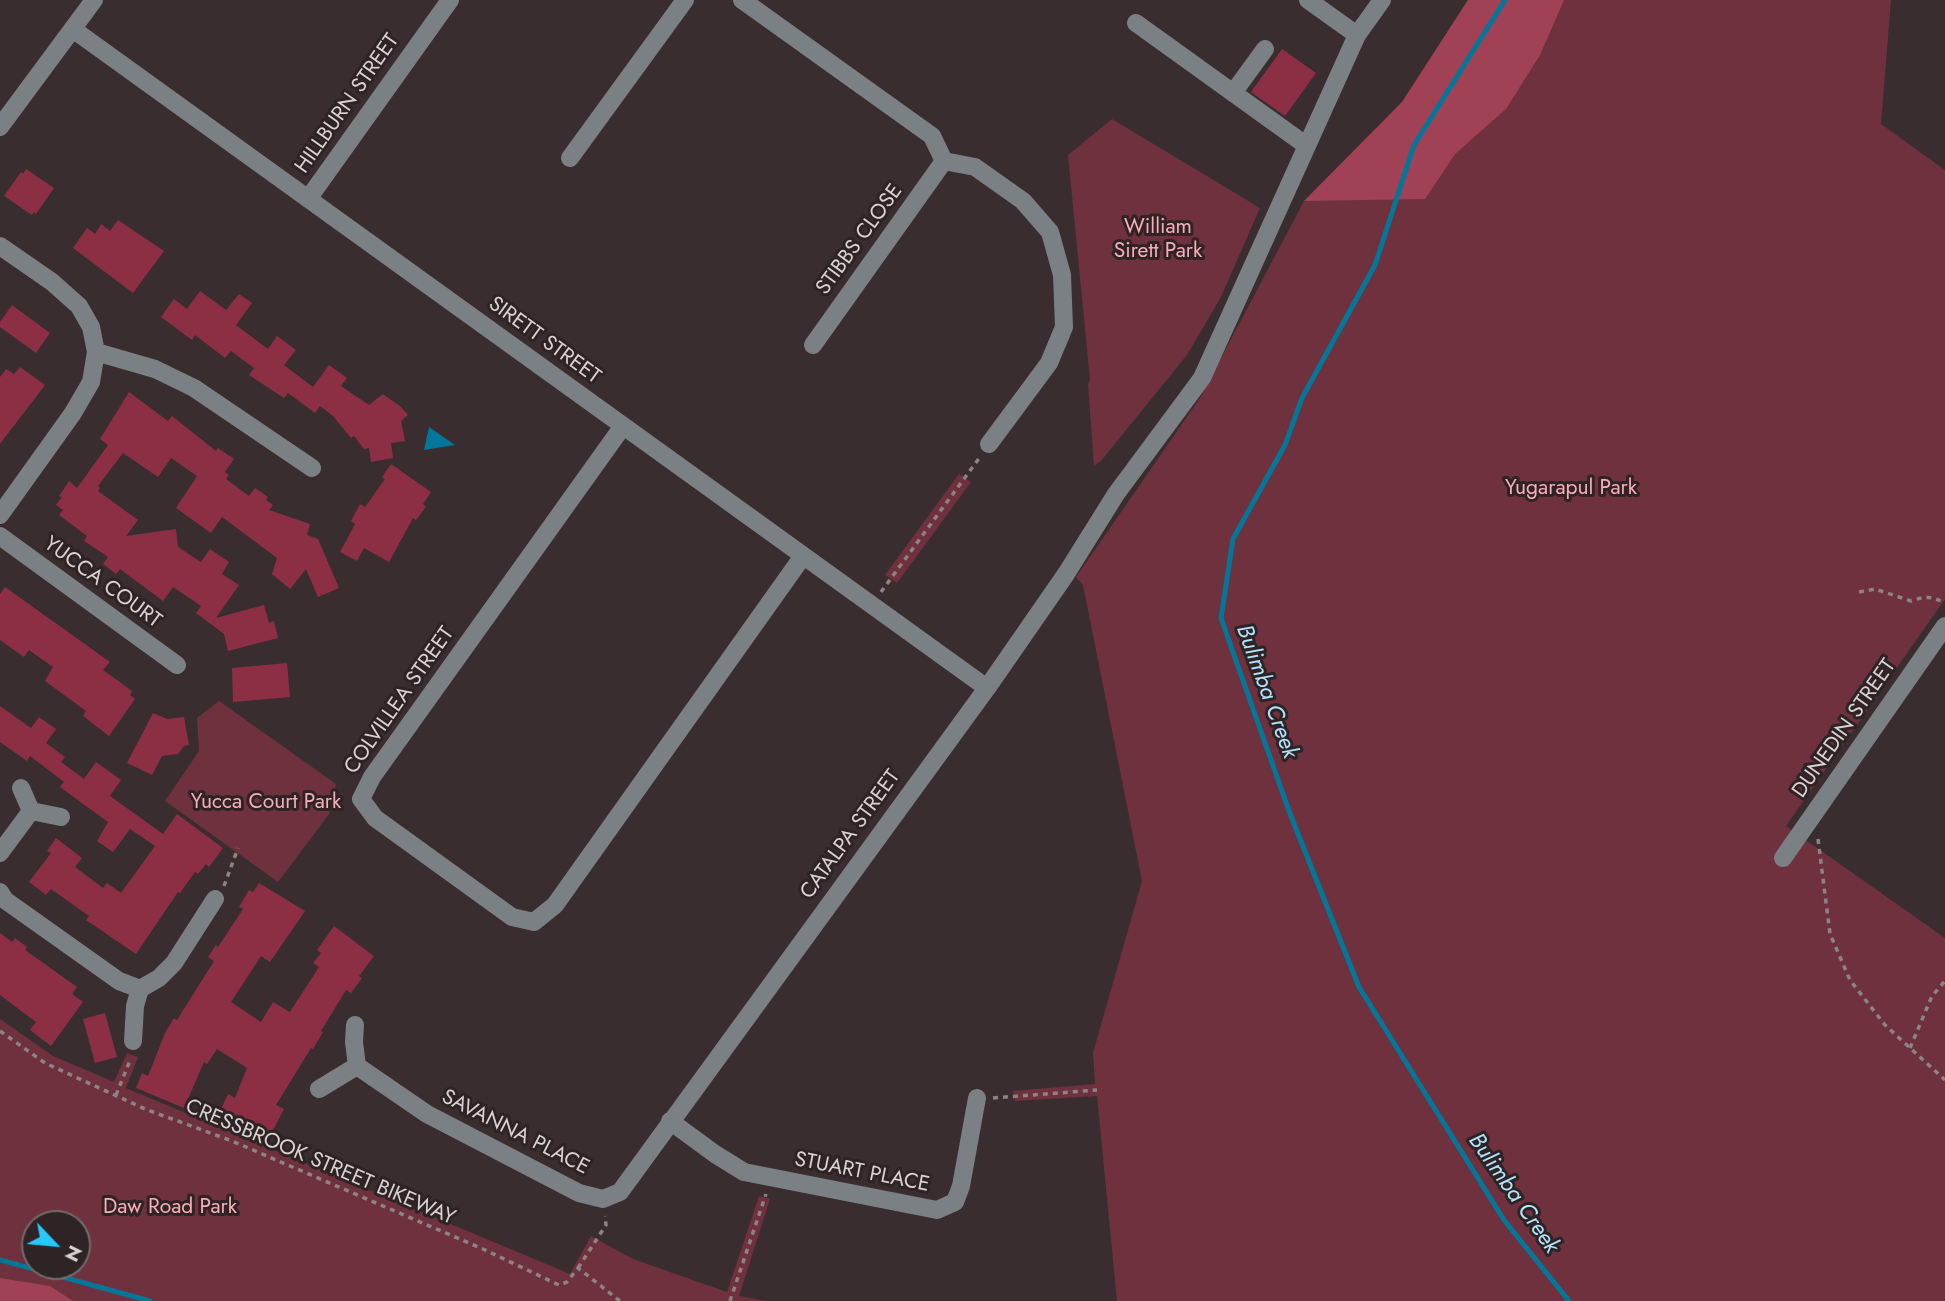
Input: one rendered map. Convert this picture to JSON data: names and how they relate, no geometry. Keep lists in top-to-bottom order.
{
  "streets": {
    "street": [
      "HILLBURN STREET",
      "STIBBS CLOSE",
      "SIRETT STREET",
      "YUCCA COURT",
      "COLVILLEA STREET",
      "DUNEDIN STREET",
      "CATALPA STREET",
      "SAVANNA PLACE",
      "STUART PLACE"
    ],
    "path": ["CRESSBROOK STREET BIKEWAY"]
  },
  "crossings": [
    ["HILLBURN STREET", "SIRETT STREET"],
    ["SIRETT STREET", "COLVILLEA STREET"],
    ["SIRETT STREET", "CATALPA STREET"],
    ["CATALPA STREET", "SAVANNA PLACE"],
    ["CATALPA STREET", "STUART PLACE"],
    ["SAVANNA PLACE", "STUART PLACE"]
  ],
  "water": ["Bulimba Creek"],
  "parks": [
    "William Sirett Park",
    "Yugarapul Park",
    "Yucca Court Park",
    "Daw Road Park"
  ],
  "north": "bottom right"
}
